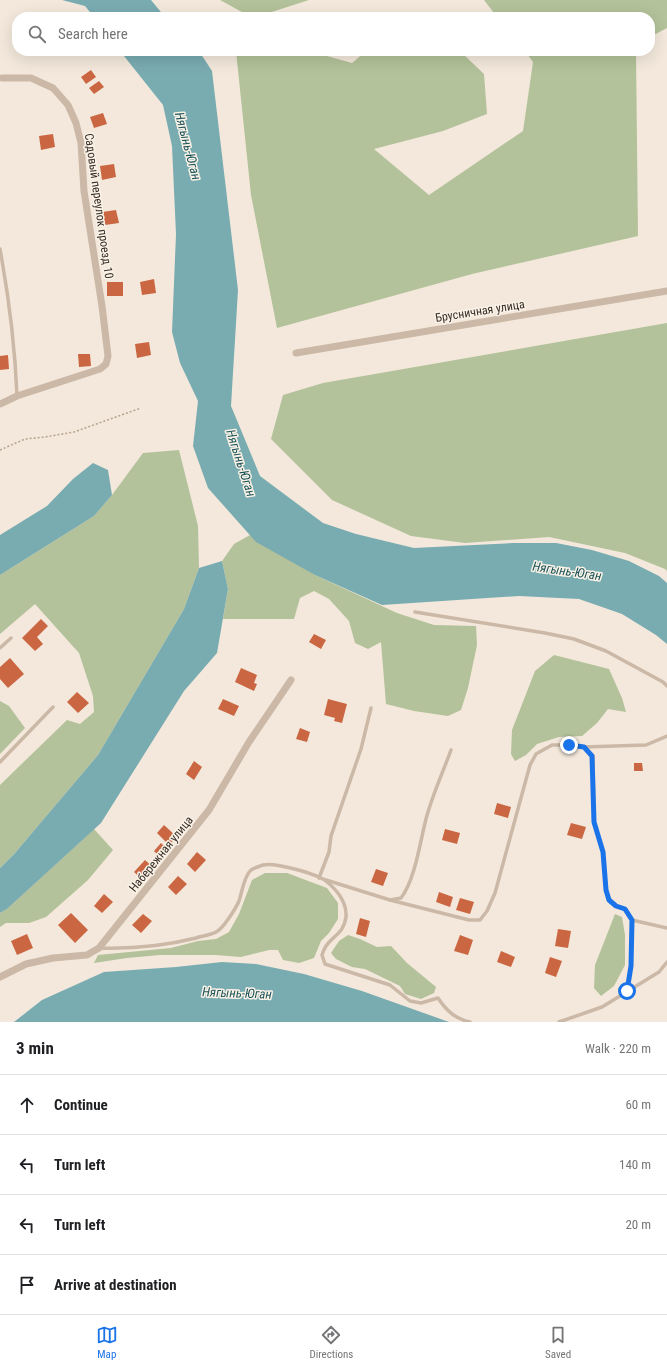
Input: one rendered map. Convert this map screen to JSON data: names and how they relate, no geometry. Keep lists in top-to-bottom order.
{
  "streets": {
    "street": ["Садовый переулок проезд 10", "Брусничная улица", "Набережная улица"]
  },
  "water": ["Нягынь-Юган"],
  "page": {
    "search": "Search here",
    "heading": ["3 min", "Walk · 220 m"],
    "list": [
      ["Continue", "60 m"],
      ["Turn left", "140 m"],
      ["Turn left", "20 m"],
      "Arrive at destination"
    ],
    "nav": ["Map", "Directions", "Saved"]
  }
}
